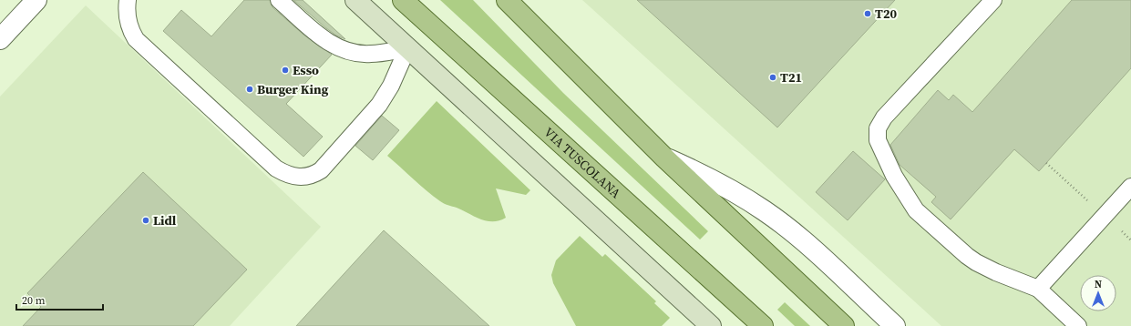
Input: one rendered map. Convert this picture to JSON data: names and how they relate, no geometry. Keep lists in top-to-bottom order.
{
  "streets": {
    "main road": ["VIA TUSCOLANA"]
  },
  "places": [
    "T20",
    "Esso",
    "T21",
    "Burger King",
    "Lidl"
  ],
  "scale_bar": "20 m",
  "north": "top"
}
